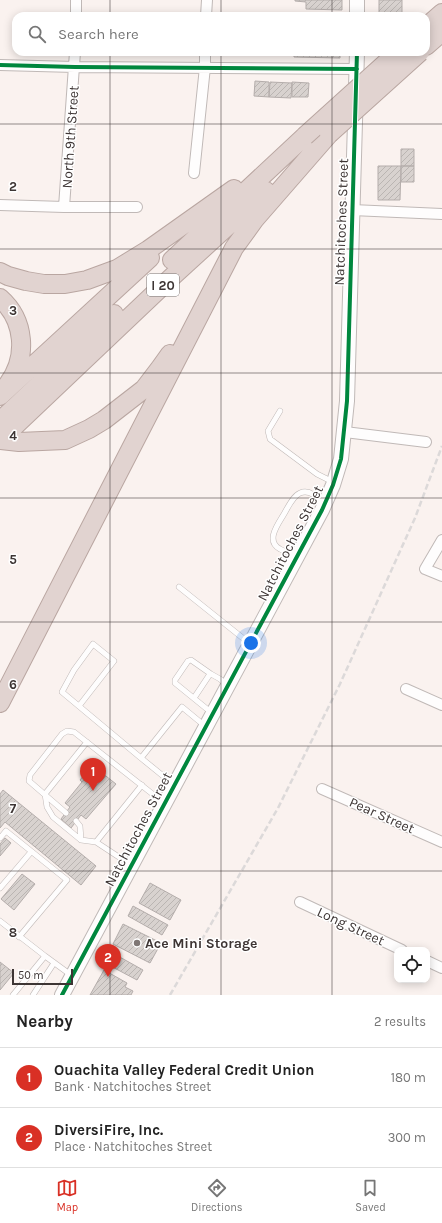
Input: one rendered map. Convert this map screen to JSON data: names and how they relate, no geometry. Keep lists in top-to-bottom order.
{
  "streets": {
    "highway": ["I 20"],
    "street": [
      "North 9th Street",
      "Natchitoches Street",
      "Pear Street",
      "Long Street"
    ]
  },
  "places": ["Ace Mini Storage"],
  "scale_bar": "50 m",
  "page": {
    "search": "Search here",
    "pins": ["1", "2"],
    "scale": "50 m",
    "heading": ["Nearby", "2 results"],
    "list": [
      {
        "mark": "1",
        "name": "Ouachita Valley Federal Credit Union",
        "note": "Bank · Natchitoches Street",
        "value": "180 m"
      },
      {
        "mark": "2",
        "name": "DiversiFire, Inc.",
        "note": "Place · Natchitoches Street",
        "value": "300 m"
      }
    ],
    "nav": ["Map", "Directions", "Saved"]
  },
  "grid": {
    "rows": [
      "2",
      "3",
      "4",
      "5",
      "6",
      "7",
      "8"
    ]
  }
}
